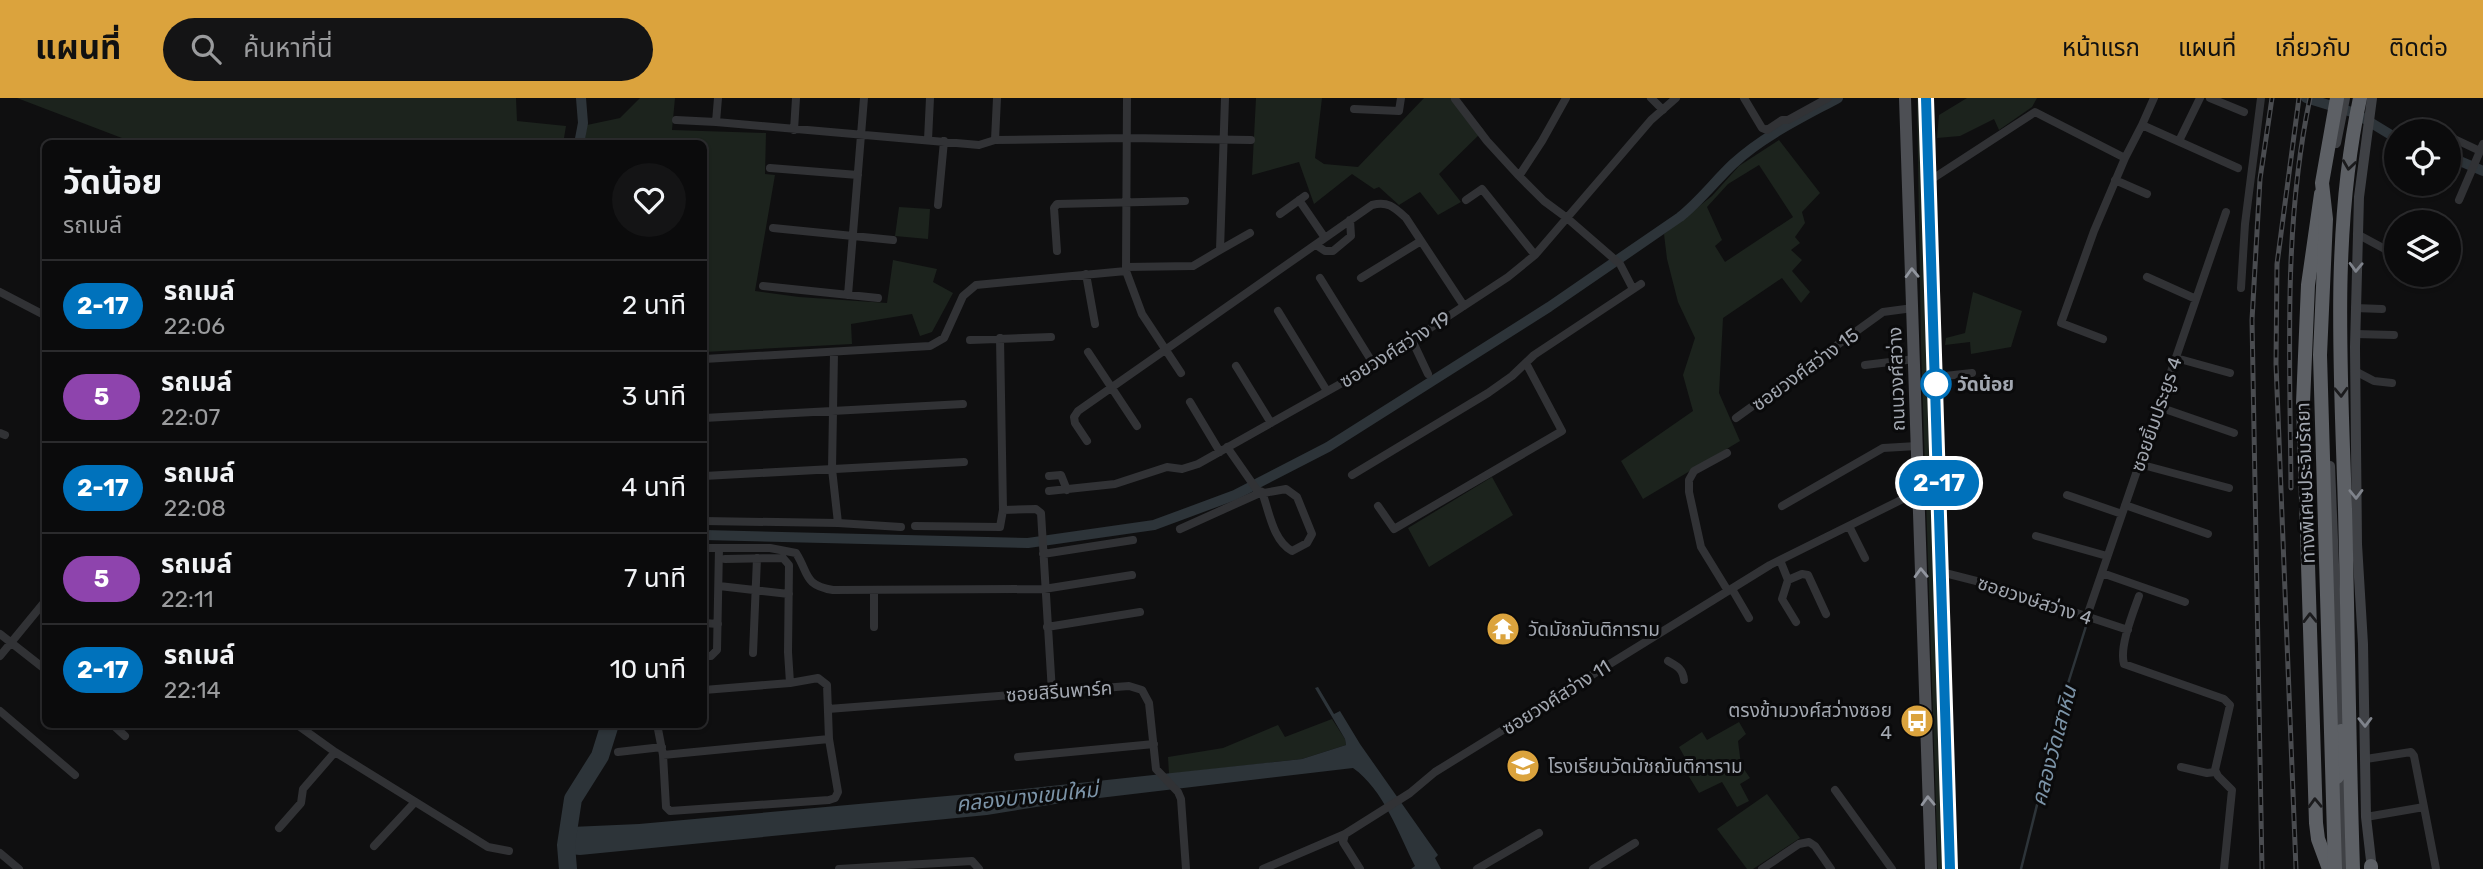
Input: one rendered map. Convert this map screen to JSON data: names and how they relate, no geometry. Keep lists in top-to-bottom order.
{
  "streets": {
    "highway": ["ทางพิเศษประจิมรัถยา"],
    "main road": ["ถนนวงศ์สว่าง"],
    "street": [
      "ซอยวงศ์สว่าง 19",
      "ซอยวงศ์สว่าง 15",
      "ซอยยิ้มประยูร 4",
      "ซอยวงษ์สว่าง 4",
      "ซอยสิรีนพาร์ค",
      "ซอยวงศ์สว่าง 11"
    ]
  },
  "crossings": [
    ["ซอยวงศ์สว่าง 15", "ถนนวงศ์สว่าง"],
    ["ถนนวงศ์สว่าง", "ซอยวงษ์สว่าง 4"],
    ["ถนนวงศ์สว่าง", "ซอยวงศ์สว่าง 11"],
    ["ซอยยิ้มประยูร 4", "ซอยวงษ์สว่าง 4"]
  ],
  "water": ["คลองวัดเสาหิน", "คลองบางเขนใหม่"],
  "places": {
    "other": ["วัดน้อย"],
    "temple": ["วัดมัชฌันติการาม"],
    "bus stop": ["ตรงข้ามวงศ์สว่างซอย 4"],
    "school or university": ["โรงเรียนวัดมัชฌันติการาม"]
  },
  "lines": ["bus line 2-17"],
  "page": {
    "header": "แผนที่",
    "search": "ค้นหาที่นี่",
    "nav": [
      "หน้าแรก",
      "แผนที่",
      "เกี่ยวกับ",
      "ติดต่อ"
    ],
    "on_map": "2-17",
    "heading": ["วัดน้อย", "รถเมล์"],
    "list": [
      {
        "mark": "2-17",
        "name": "รถเมล์",
        "note": "22:06",
        "value": "2 นาที"
      },
      {
        "mark": "5",
        "name": "รถเมล์",
        "note": "22:07",
        "value": "3 นาที"
      },
      {
        "mark": "2-17",
        "name": "รถเมล์",
        "note": "22:08",
        "value": "4 นาที"
      },
      {
        "mark": "5",
        "name": "รถเมล์",
        "note": "22:11",
        "value": "7 นาที"
      },
      {
        "mark": "2-17",
        "name": "รถเมล์",
        "note": "22:14",
        "value": "10 นาที"
      }
    ]
  }
}
